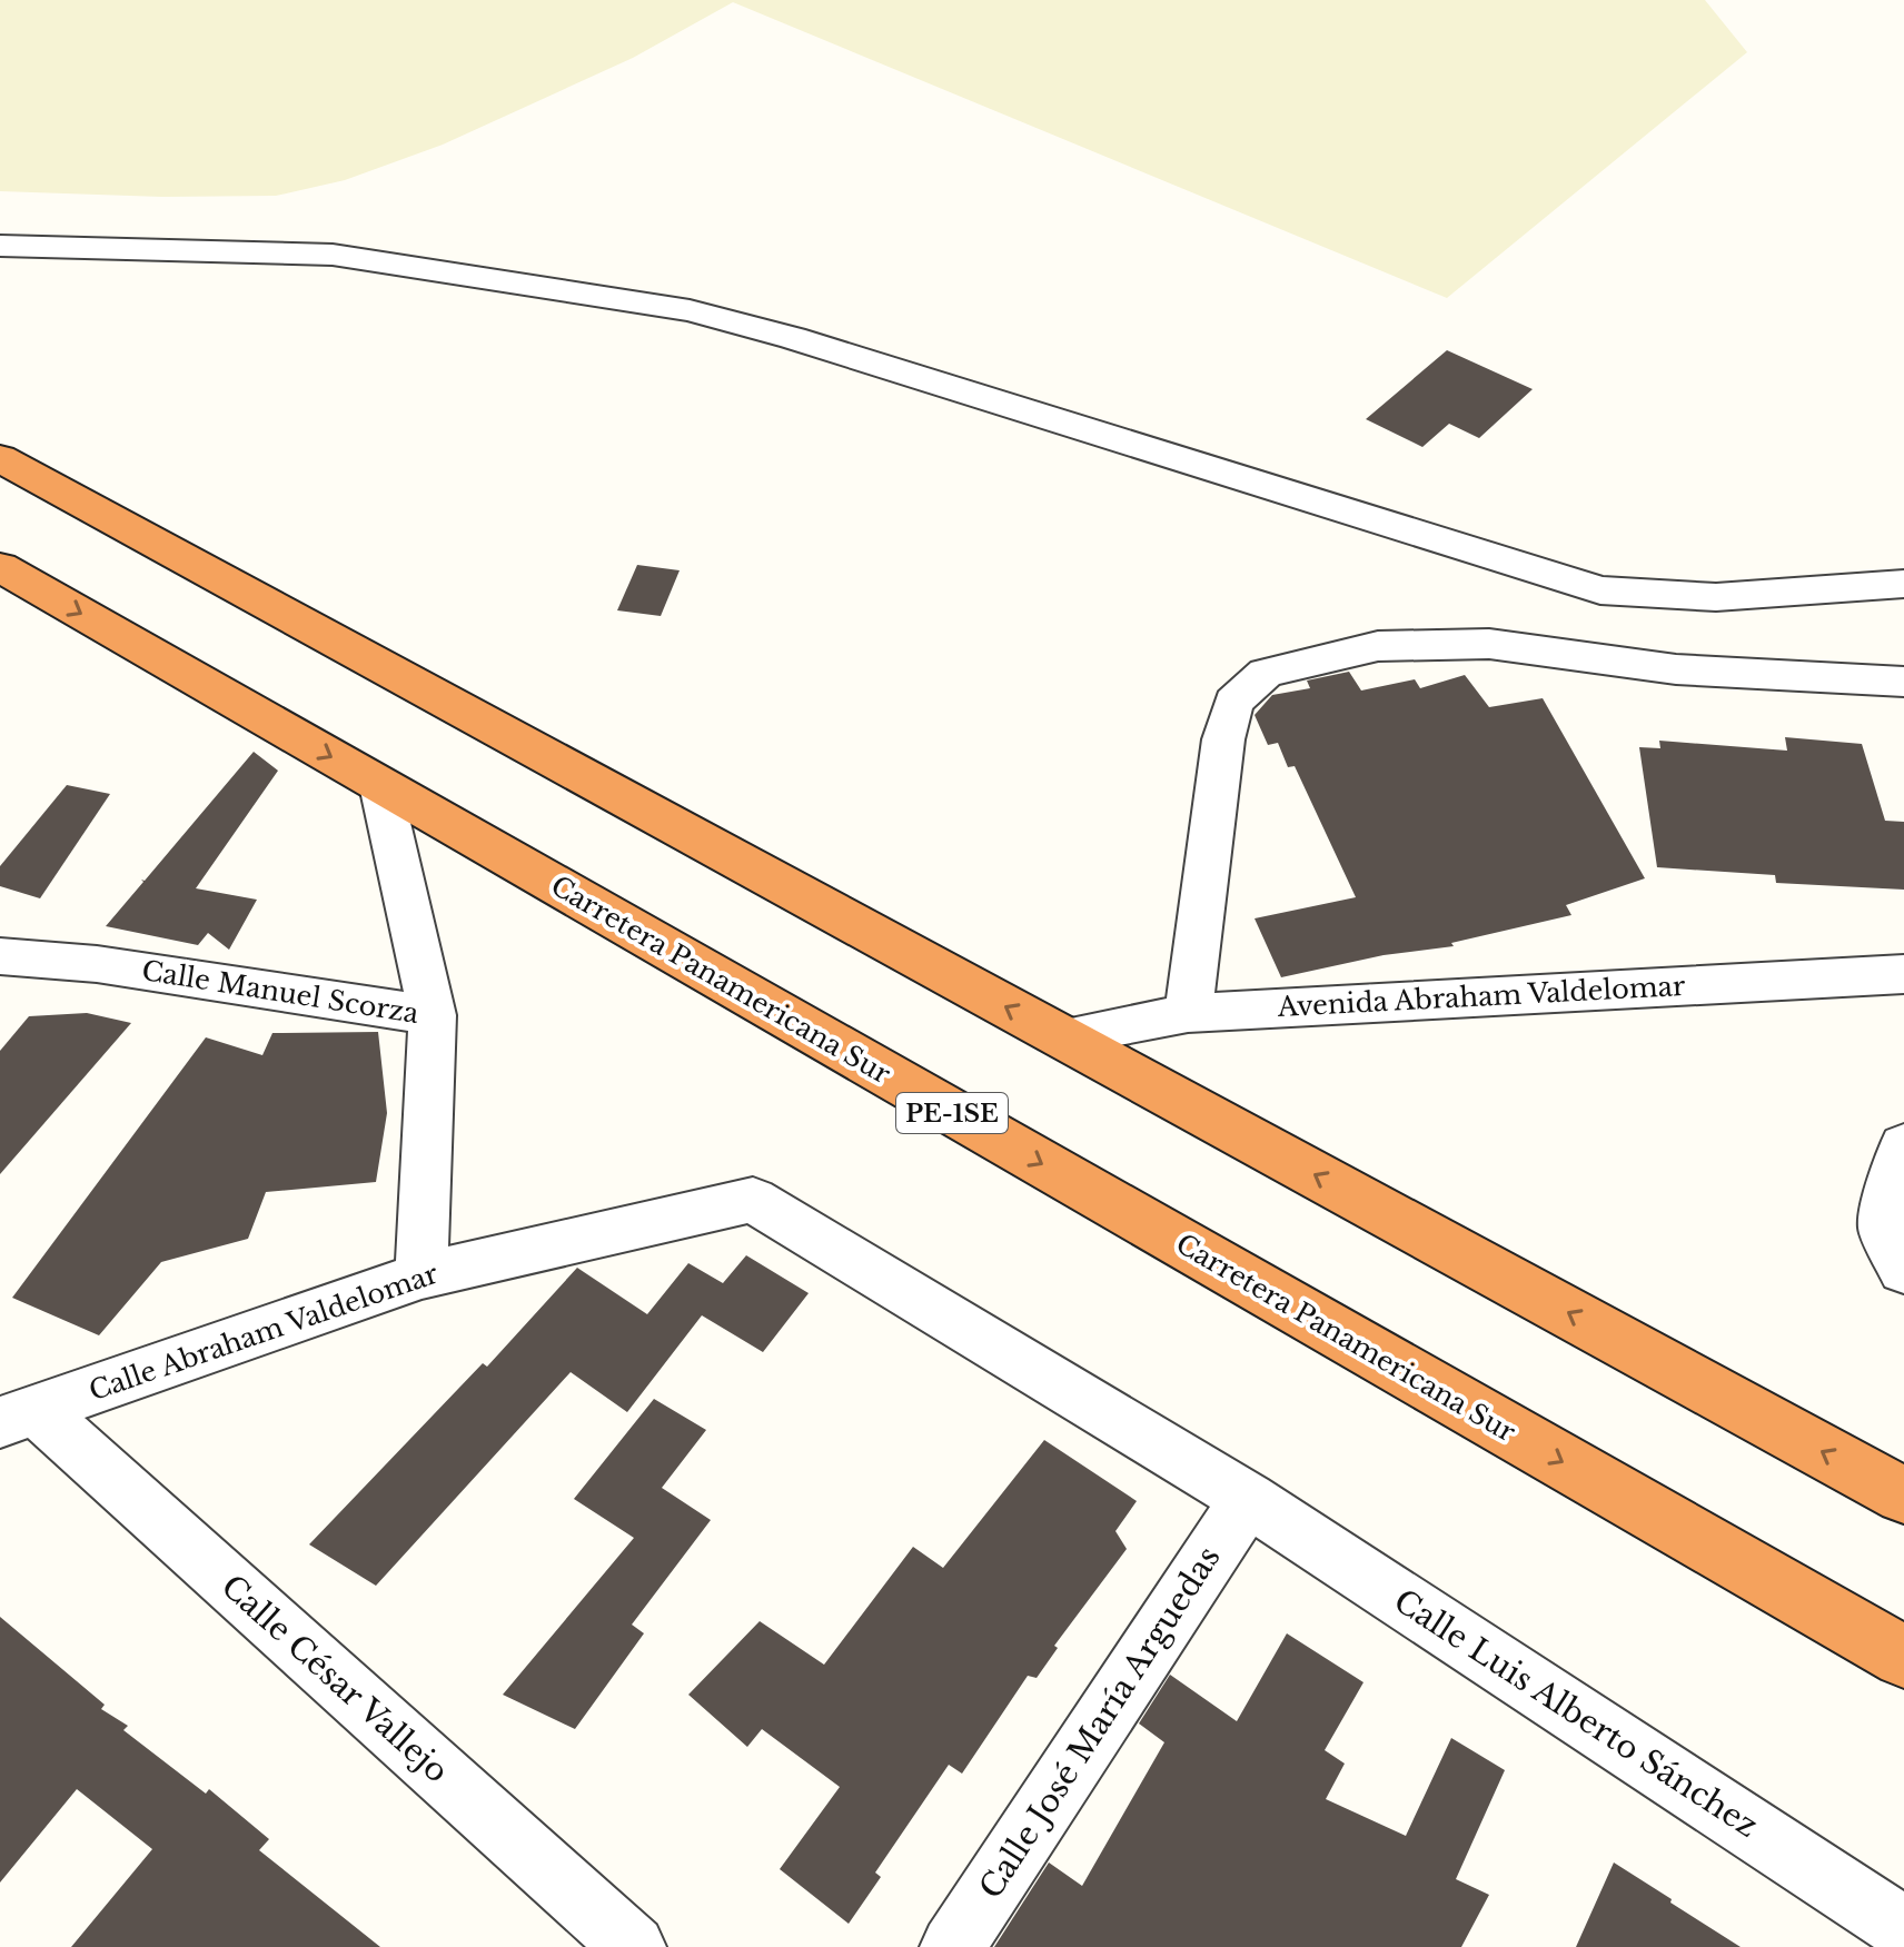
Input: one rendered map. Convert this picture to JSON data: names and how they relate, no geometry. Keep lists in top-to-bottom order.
{
  "streets": {
    "highway": ["Carretera Panamericana Sur", "PE-1SE"],
    "street": [
      "Calle Manuel Scorza",
      "Avenida Abraham Valdelomar",
      "Calle Abraham Valdelomar",
      "Calle César Vallejo",
      "Calle Luis Alberto Sánchez",
      "Calle José María Arguedas"
    ]
  },
  "crossings": [
    ["Carretera Panamericana Sur", "Calle Manuel Scorza"],
    ["Calle Abraham Valdelomar", "Calle César Vallejo"],
    ["Calle Abraham Valdelomar", "Calle Luis Alberto Sánchez"],
    ["Calle Luis Alberto Sánchez", "Calle José María Arguedas"]
  ]
}
